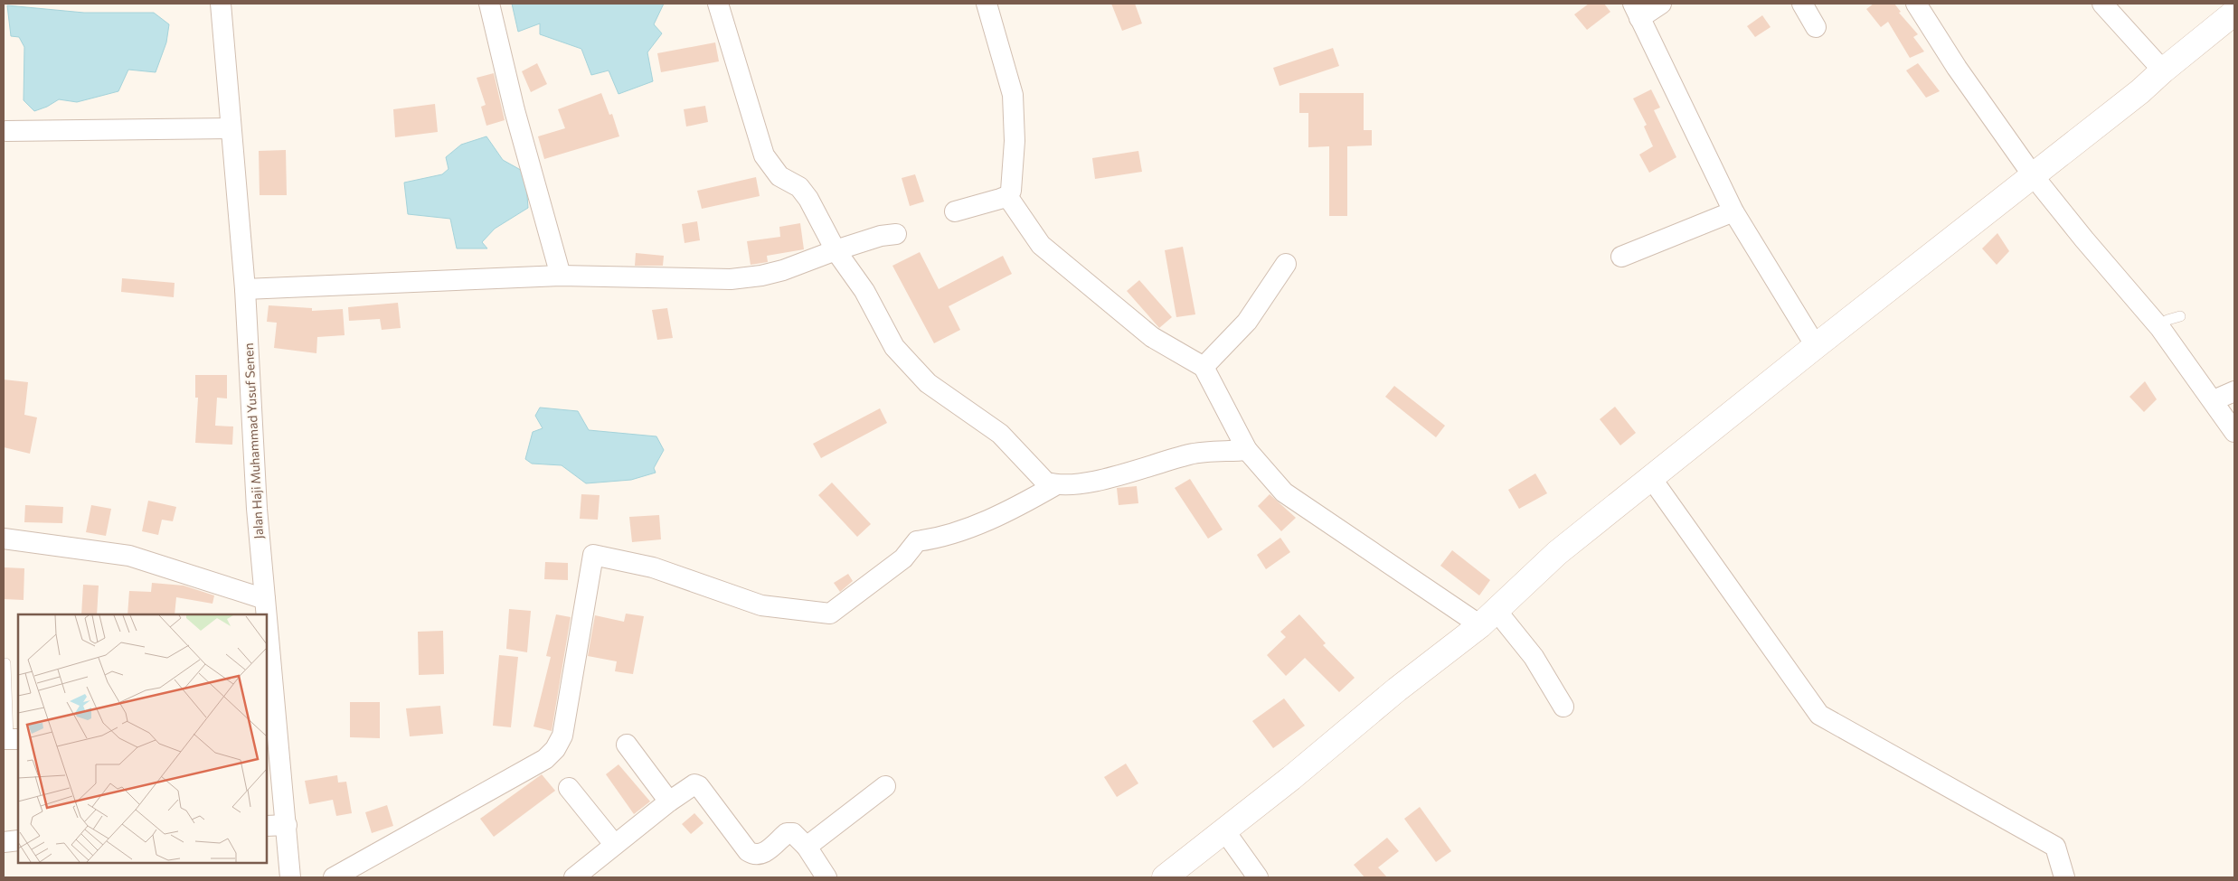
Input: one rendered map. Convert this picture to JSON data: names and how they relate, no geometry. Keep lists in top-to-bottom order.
{
  "streets": {
    "street": ["Jalan Haji Muhammad Yusuf Senen"]
  }
}
